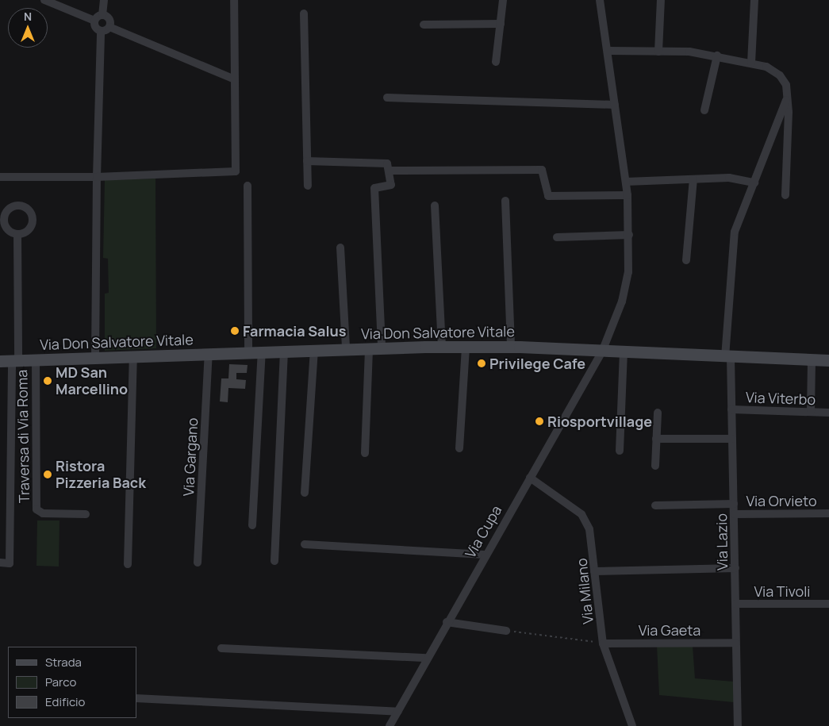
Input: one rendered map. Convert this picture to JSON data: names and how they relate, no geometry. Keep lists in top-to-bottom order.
{
  "streets": {
    "street": [
      "Via Don Salvatore Vitale",
      "Via Viterbo",
      "Traversa di Via Roma",
      "Via Gargano",
      "Via Orvieto",
      "Via Cupa",
      "Via Lazio",
      "Via Milano",
      "Via Tivoli",
      "Via Gaeta"
    ]
  },
  "crossings": [
    ["Via Don Salvatore Vitale", "Traversa di Via Roma"],
    ["Via Don Salvatore Vitale", "Via Gargano"],
    ["Via Don Salvatore Vitale", "Via Cupa"],
    ["Via Don Salvatore Vitale", "Via Lazio"],
    ["Via Viterbo", "Via Lazio"],
    ["Via Orvieto", "Via Lazio"],
    ["Via Cupa", "Via Milano"],
    ["Via Lazio", "Via Tivoli"],
    ["Via Lazio", "Via Gaeta"],
    ["Via Milano", "Via Gaeta"]
  ],
  "places": [
    "Farmacia Salus",
    "Privilege Cafe",
    "MD San Marcellino",
    "Riosportvillage",
    "Ristora Pizzeria Back"
  ],
  "legend": ["Strada", "Parco", "Edificio"],
  "north": "top"
}
